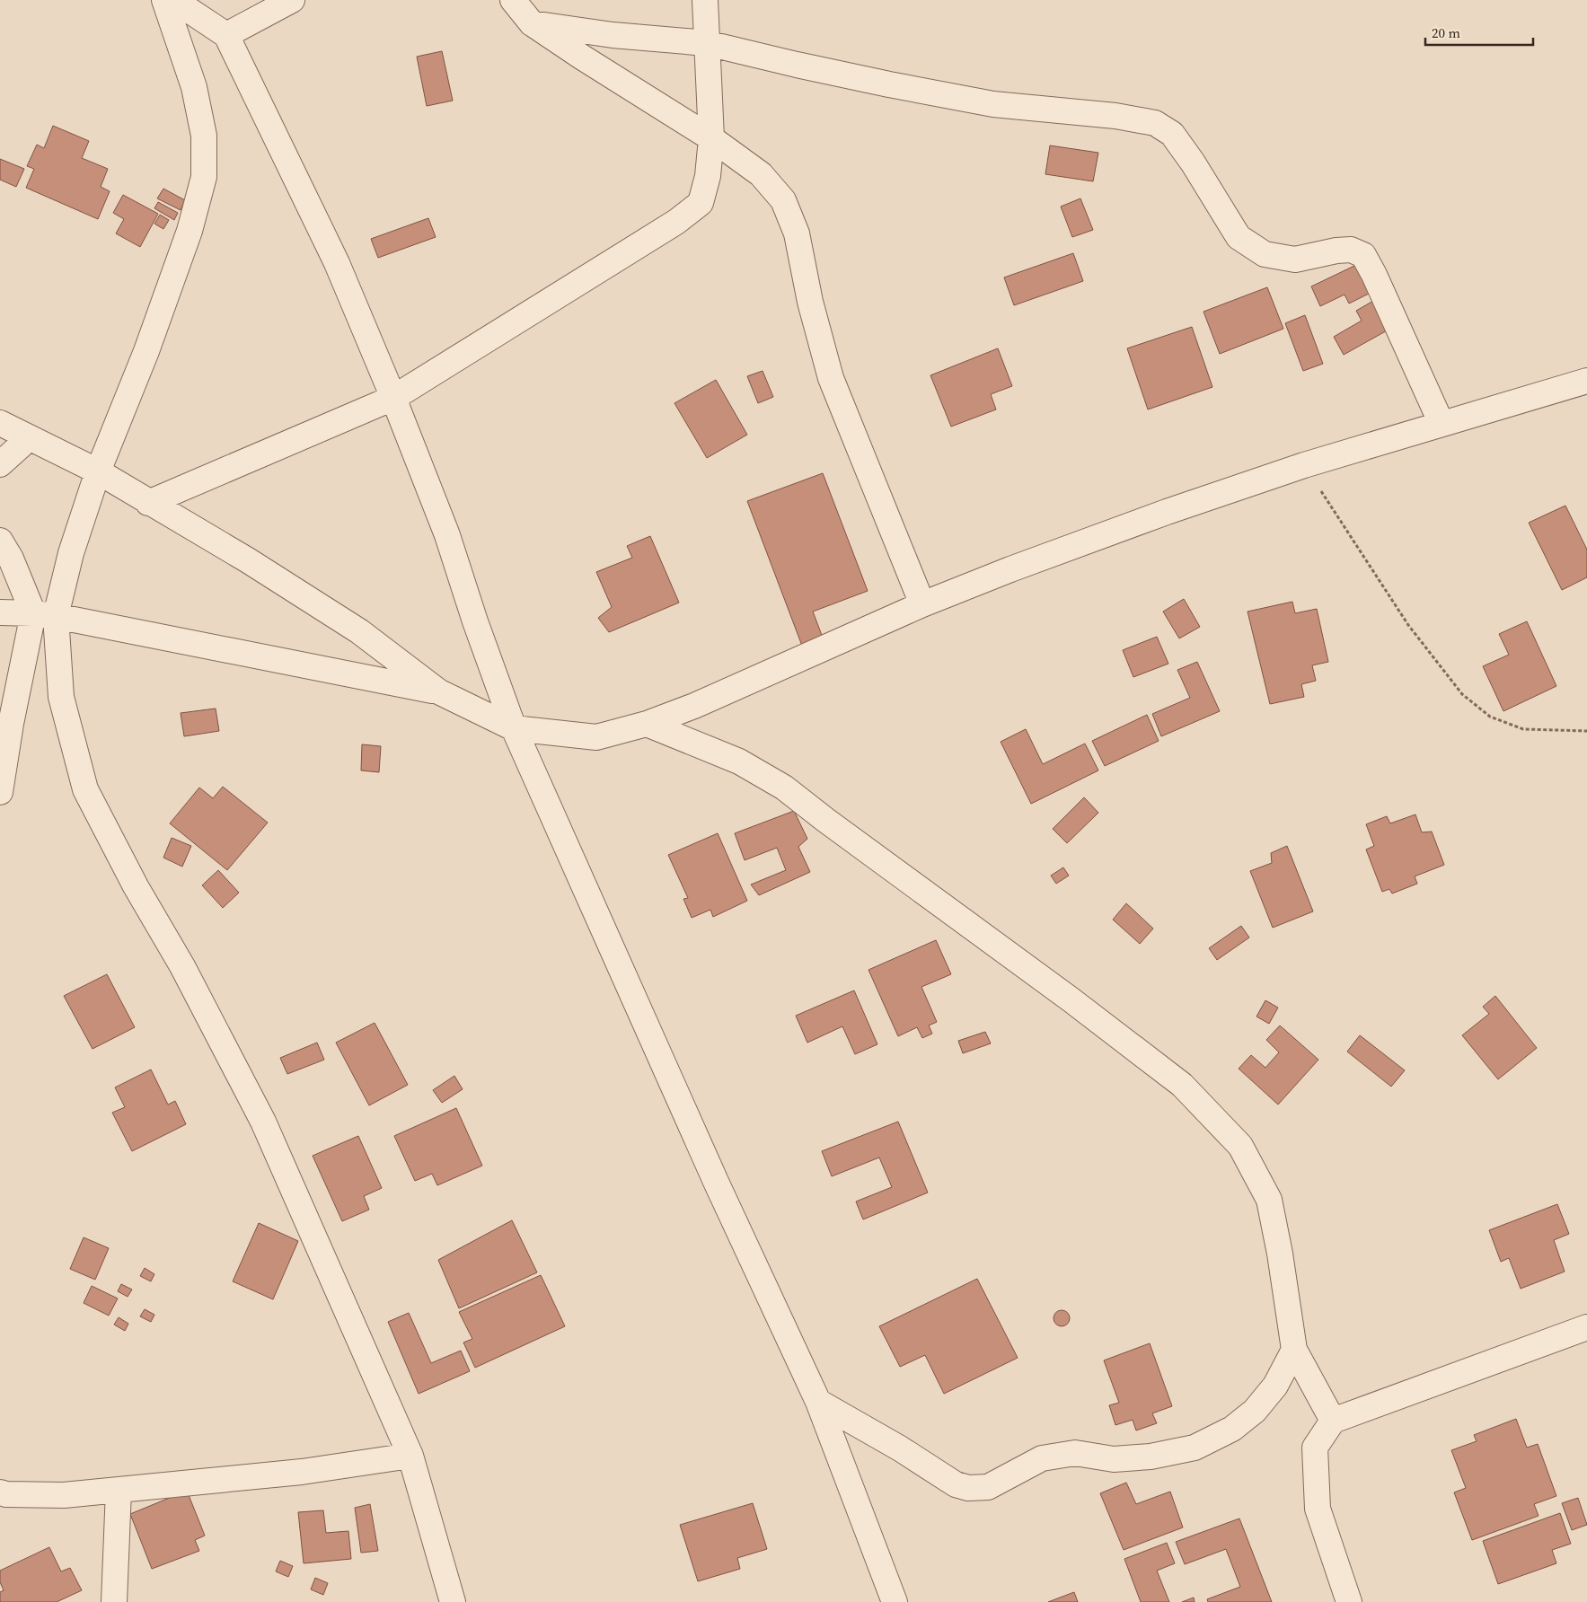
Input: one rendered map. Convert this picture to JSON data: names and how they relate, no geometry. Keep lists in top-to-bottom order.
{
  "scale_bar": "20 m"
}
